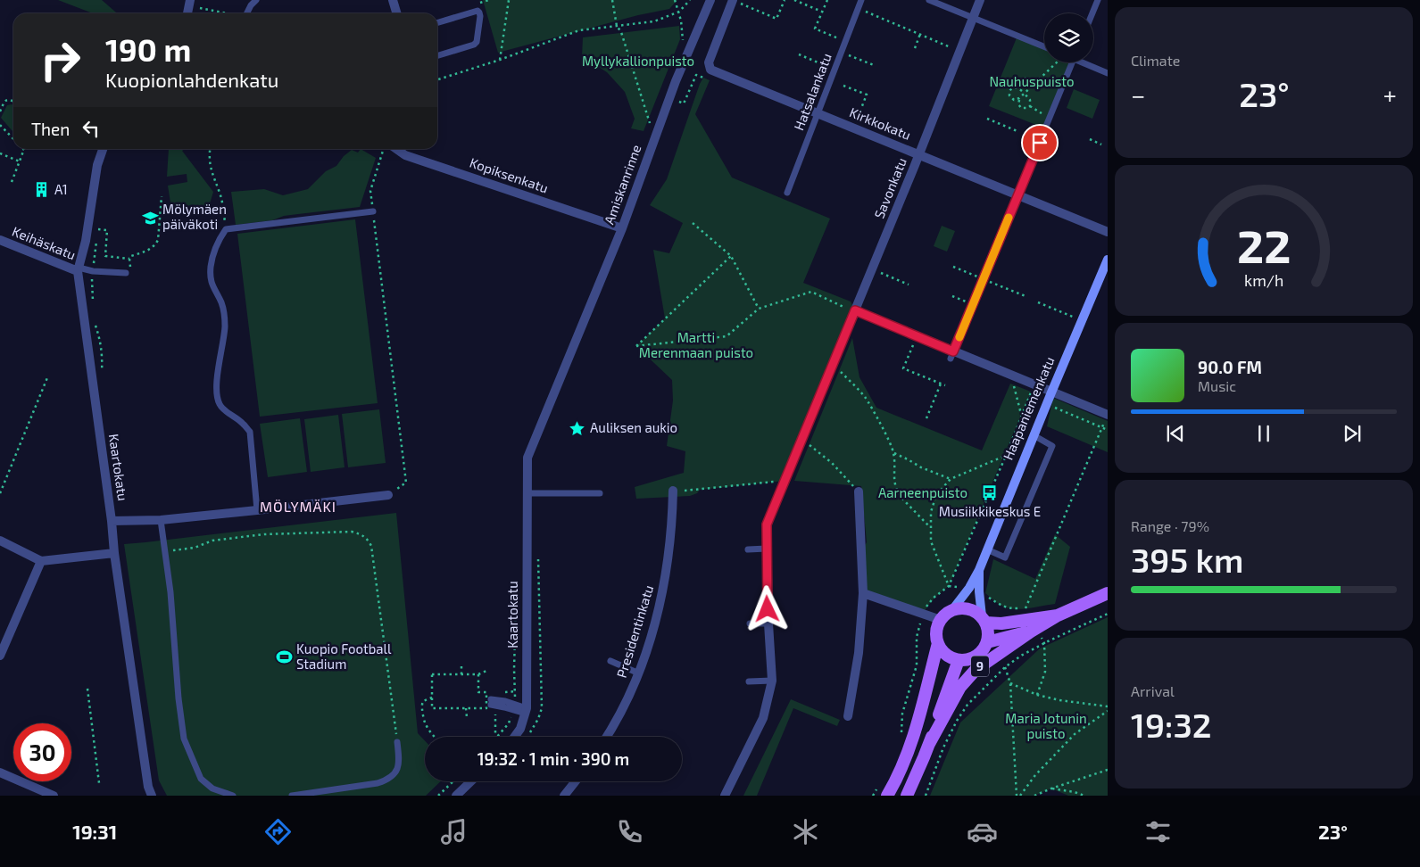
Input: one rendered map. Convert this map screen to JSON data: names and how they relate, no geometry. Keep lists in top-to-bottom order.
{
  "streets": {
    "main road": ["Haapaniemenkatu", "9"],
    "street": [
      "Kirkkokatu",
      "Kopiksenkatu",
      "Amiskanrinne",
      "Savonkatu",
      "Keihäskatu",
      "Kaartokatu",
      "Presidentinkatu"
    ],
    "lane": ["Hatsalankatu"]
  },
  "crossings": [
    ["Hatsalankatu", "Kirkkokatu"],
    ["Kirkkokatu", "Savonkatu"],
    ["Kopiksenkatu", "Amiskanrinne"],
    ["Amiskanrinne", "Kaartokatu"],
    ["Keihäskatu", "Kaartokatu"],
    ["Haapaniemenkatu", "9"]
  ],
  "districts": ["MÖLYMÄKI"],
  "parks": [
    "Myllykallionpuisto",
    "Nauhuspuisto",
    "Martti Merenmaan puisto",
    "Aarneenpuisto",
    "Maria Jotunin puisto"
  ],
  "places": {
    "building": ["A1"],
    "school or university": ["Mölymäen päiväkoti"],
    "place": ["Auliksen aukio"],
    "bus stop": ["Musiikkikeskus E"],
    "sports": ["Kuopio Football Stadium"]
  },
  "page": {
    "tile": [
      "Climate",
      ["Range · 79%", "395 km"],
      ["Arrival", "19:32"]
    ],
    "turn": ["190 m", "Kuopionlahdenkatu"],
    "heat": ["−", "23°", "+"],
    "then": "Then",
    "song": ["90.0 FM", "Music"],
    "limit": "30",
    "trip": "19:32 · 1 min · 390 m",
    "tabs": ["19:31", "23°"],
    "gauge": ["22", "km/h"]
  }
}
